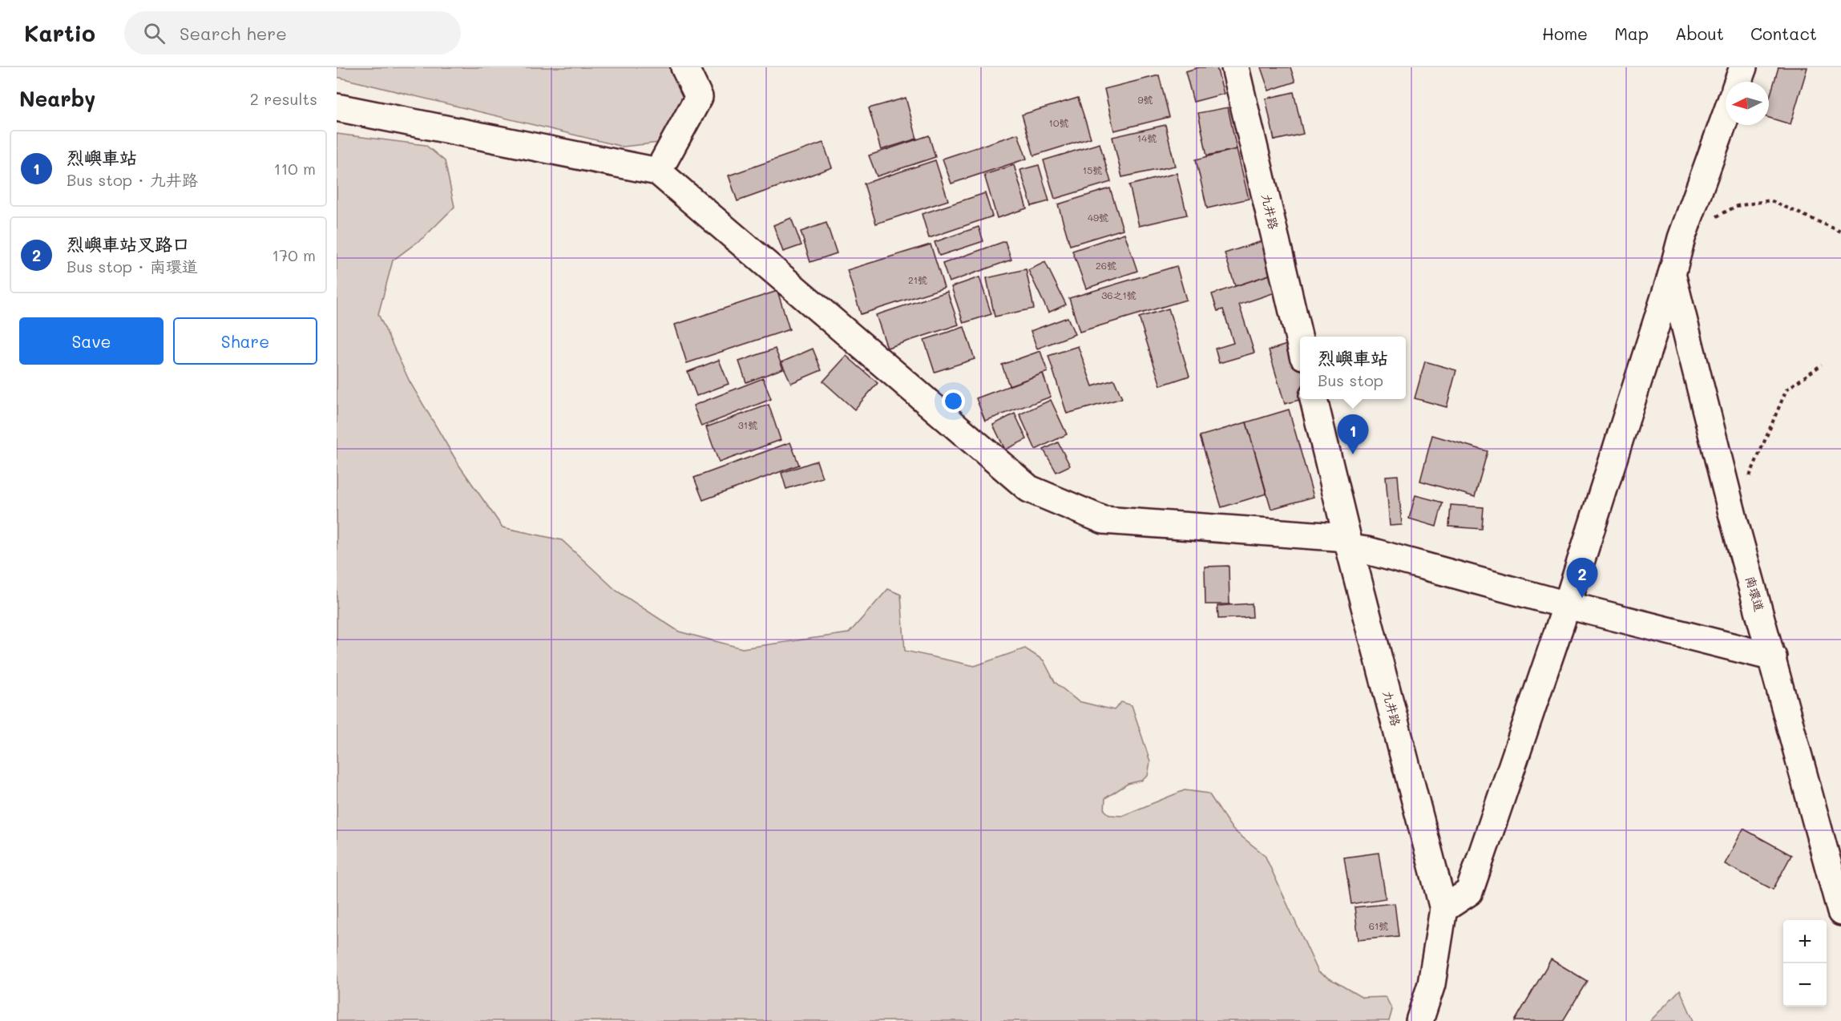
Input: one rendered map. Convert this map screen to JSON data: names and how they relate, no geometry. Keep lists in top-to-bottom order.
{
  "streets": {
    "street": ["九井路", "南環道"]
  },
  "house_numbers": [
    "9號",
    "10號",
    "14號",
    "15號",
    "49號",
    "26號",
    "21號",
    "36之1號",
    "31號",
    "61號"
  ],
  "north": "left",
  "page": {
    "header": "Kartio",
    "search": "Search here",
    "nav": [
      "Home",
      "Map",
      "About",
      "Contact"
    ],
    "heading": ["Nearby", "2 results"],
    "list": [
      {
        "mark": "1",
        "name": "烈嶼車站",
        "note": "Bus stop · 九井路",
        "value": "110 m"
      },
      {
        "mark": "2",
        "name": "烈嶼車站叉路口",
        "note": "Bus stop · 南環道",
        "value": "170 m"
      }
    ],
    "buttons": ["Save", "Share"],
    "popup": ["烈嶼車站", "Bus stop"],
    "pins": ["1", "2"],
    "map_buttons": ["+", "−"]
  }
}
